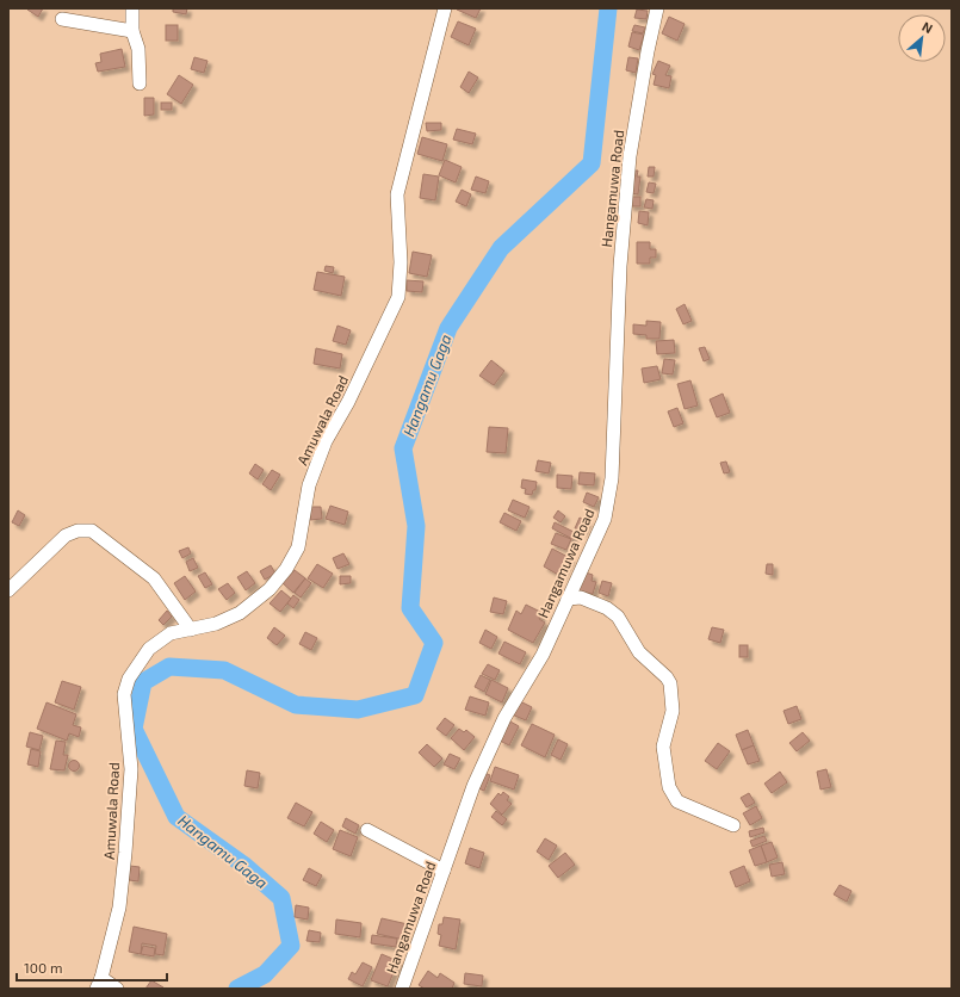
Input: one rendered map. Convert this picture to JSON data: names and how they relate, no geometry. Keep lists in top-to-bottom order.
{
  "streets": {
    "street": ["Hangamuwa Road", "Amuwala Road"]
  },
  "water": ["Hangamu Gaga"],
  "scale_bar": "100 m",
  "north": "top right"
}
